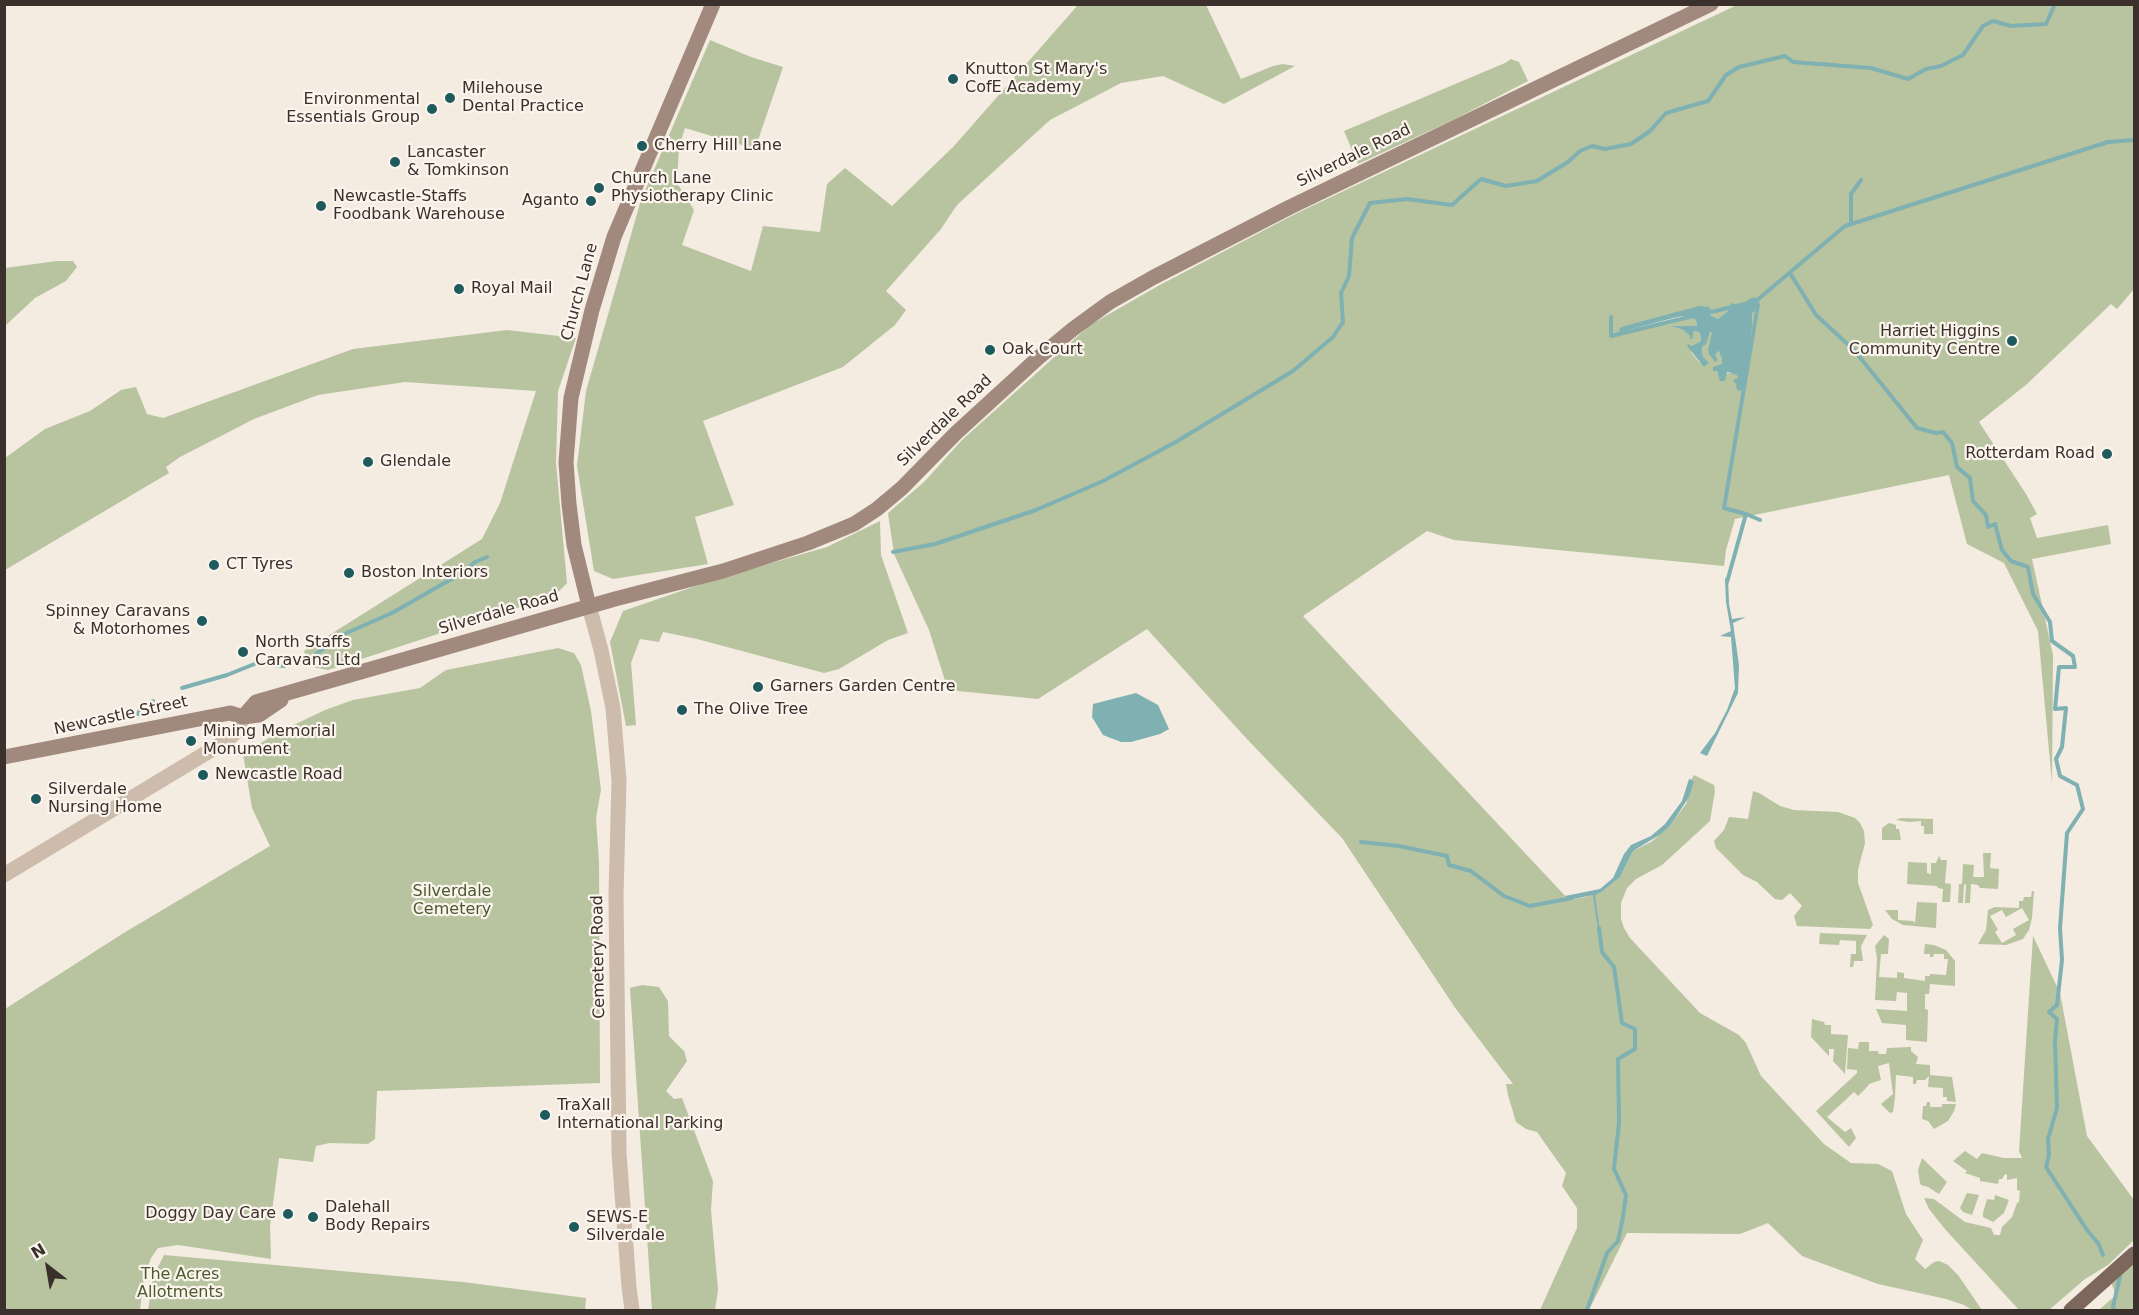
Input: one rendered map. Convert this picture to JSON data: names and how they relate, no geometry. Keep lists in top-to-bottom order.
{
  "streets": {
    "main road": ["Silverdale Road", "Church Lane", "Newcastle Street"],
    "street": ["Cemetery Road"]
  },
  "crossings": [
    ["Silverdale Road", "Church Lane"],
    ["Silverdale Road", "Newcastle Street"],
    ["Silverdale Road", "Cemetery Road"],
    ["Church Lane", "Cemetery Road"]
  ],
  "parks": ["Silverdale Cemetery", "The Acres Allotments"],
  "places": [
    "Knutton St Mary's CofE Academy",
    "Milehouse Dental Practice",
    "Environmental Essentials Group",
    "Cherry Hill Lane",
    "Lancaster & Tomkinson",
    "Church Lane Physiotherapy Clinic",
    "Aganto",
    "Newcastle-Staffs Foodbank Warehouse",
    "Royal Mail",
    "Harriet Higgins Community Centre",
    "Oak Court",
    "Rotterdam Road",
    "Glendale",
    "CT Tyres",
    "Boston Interiors",
    "Spinney Caravans & Motorhomes",
    "North Staffs Caravans Ltd",
    "Garners Garden Centre",
    "The Olive Tree",
    "Mining Memorial Monument",
    "Newcastle Road",
    "Silverdale Nursing Home",
    "TraXall International Parking",
    "Doggy Day Care",
    "Dalehall Body Repairs",
    "SEWS-E Silverdale"
  ],
  "north": "top left"
}
